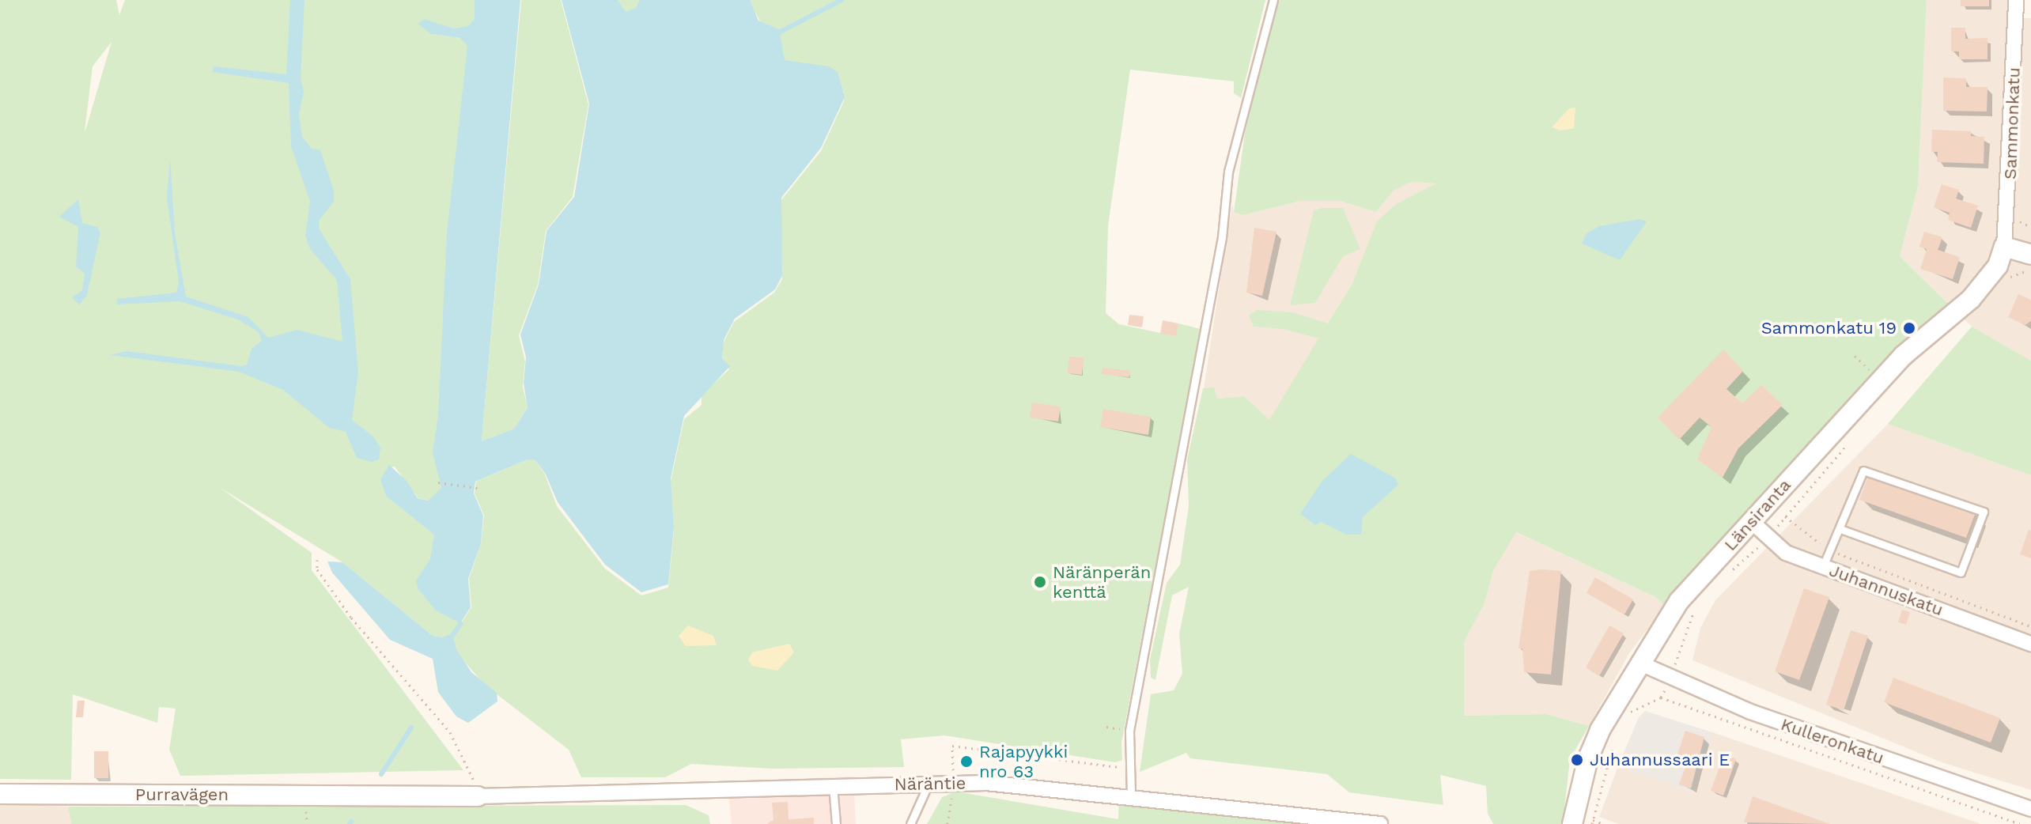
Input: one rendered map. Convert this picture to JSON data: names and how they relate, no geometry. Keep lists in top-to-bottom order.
{
  "streets": {
    "street": [
      "Sammonkatu",
      "Länsiranta",
      "Juhannuskatu",
      "Kulleronkatu",
      "Näräntie",
      "Purravägen"
    ]
  },
  "crossings": [
    ["Sammonkatu", "Länsiranta"],
    ["Länsiranta", "Juhannuskatu"],
    ["Länsiranta", "Kulleronkatu"],
    ["Näräntie", "Purravägen"]
  ],
  "places": [
    "Sammonkatu 19",
    "Näränperän kenttä",
    "Juhannussaari E",
    "Rajapyykki nro 63"
  ]
}
